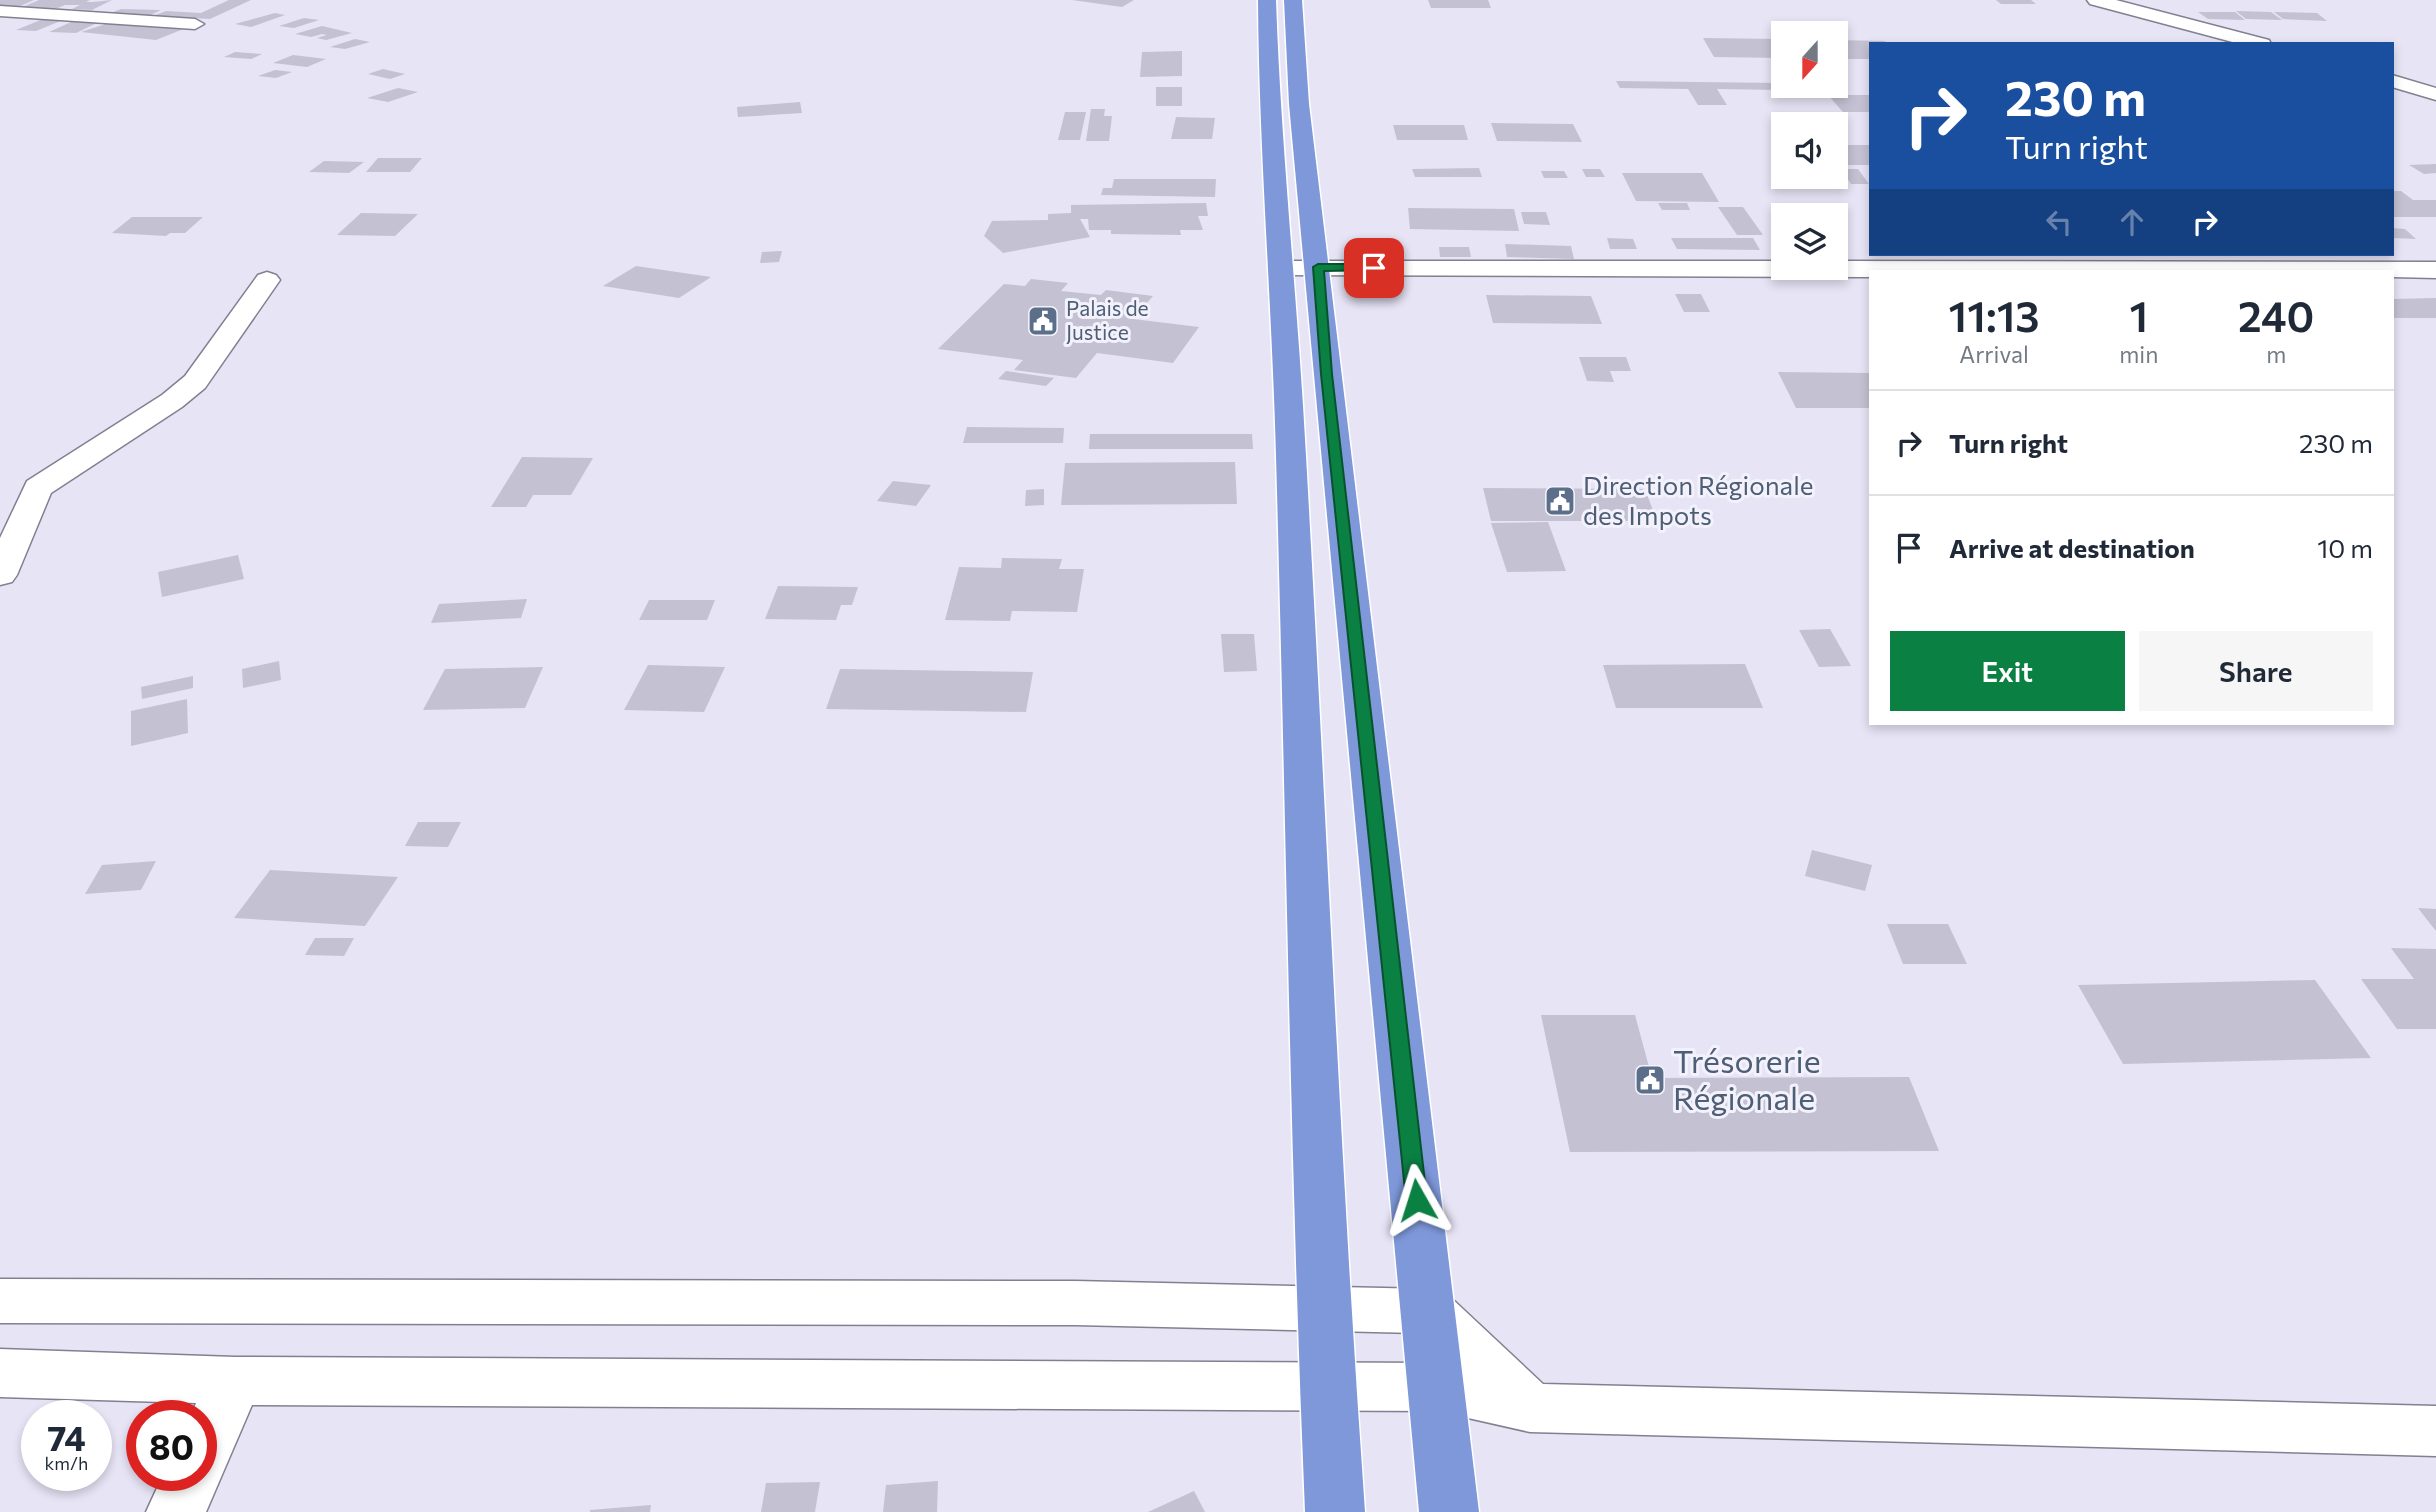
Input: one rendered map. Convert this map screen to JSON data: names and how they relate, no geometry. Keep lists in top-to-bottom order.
{
  "places": {
    "public building": ["Palais de Justice", "Direction Régionale des Impots", "Trésorerie Régionale"]
  },
  "north": "bottom",
  "page": {
    "turn": ["230 m", "Turn right"],
    "eta": [
      "11:13",
      "Arrival",
      "1",
      "min",
      "240",
      "m"
    ],
    "list": [
      {
        "name": "Turn right",
        "value": "230 m"
      },
      {
        "name": "Arrive at destination",
        "value": "10 m"
      }
    ],
    "buttons": ["Exit", "Share"],
    "speed": "74 km/h",
    "limit": "80"
  }
}
